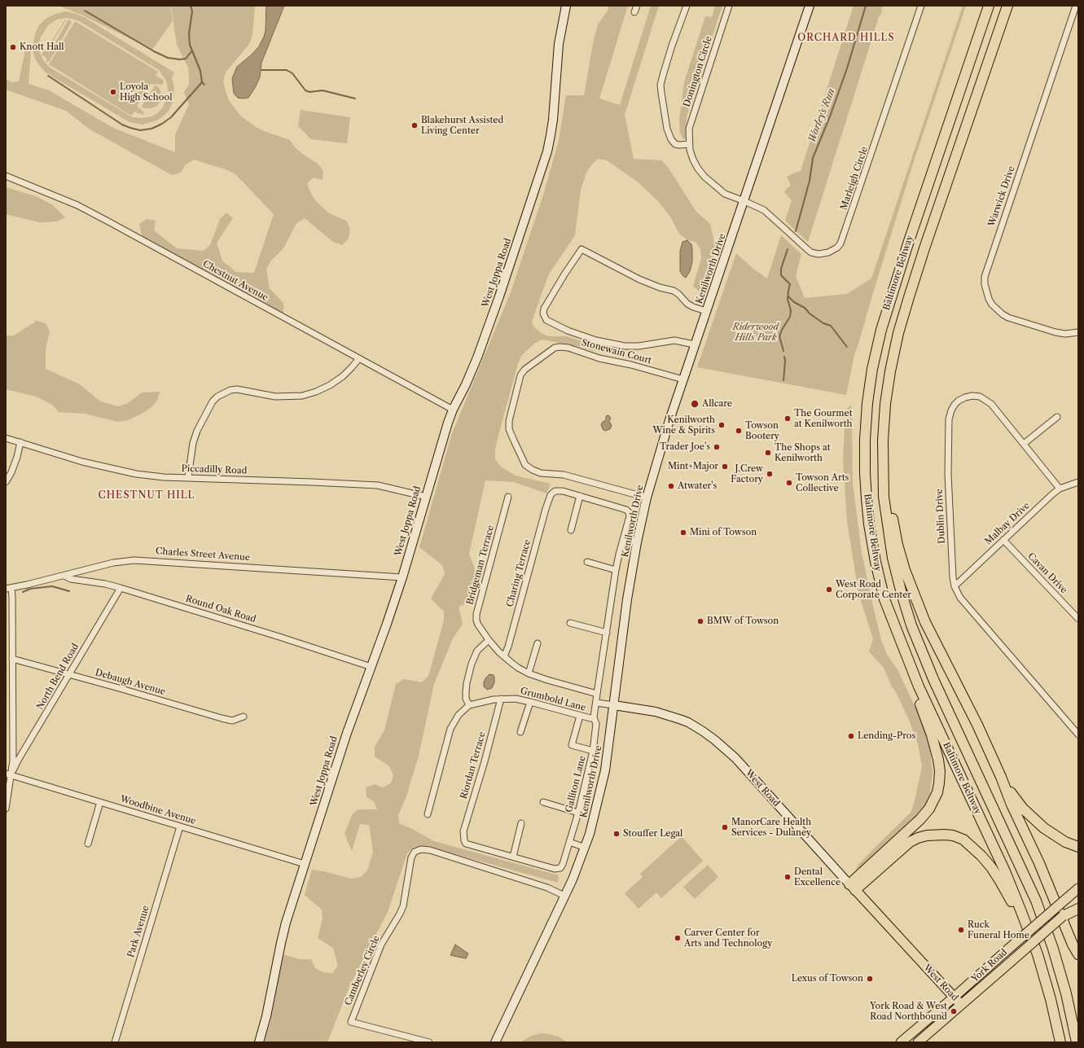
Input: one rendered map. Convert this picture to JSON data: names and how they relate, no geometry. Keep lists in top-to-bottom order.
{
  "streets": {
    "highway": ["Baltimore Beltway"],
    "main road": ["West Road", "York Road"],
    "street": [
      "Donington Circle",
      "Marleigh Circle",
      "Warwick Drive",
      "Kenilworth Drive",
      "West Joppa Road",
      "Chestnut Avenue",
      "Stonewain Court",
      "Piccadilly Road",
      "Dublin Drive",
      "Malbay Drive",
      "Charles Street Avenue",
      "Bridgeman Terrace",
      "Charing Terrace",
      "Cavan Drive",
      "Round Oak Road",
      "North Bend Road",
      "Debaugh Avenue",
      "Grumbold Lane",
      "Riordan Terrace",
      "Galliton Lane",
      "Woodbine Avenue",
      "Park Avenue",
      "Camberley Circle"
    ]
  },
  "crossings": [
    ["Donington Circle", "Marleigh Circle"],
    ["Donington Circle", "Kenilworth Drive"],
    ["Marleigh Circle", "Kenilworth Drive"],
    ["Kenilworth Drive", "Stonewain Court"],
    ["Kenilworth Drive", "West Road"],
    ["Kenilworth Drive", "Camberley Circle"],
    ["West Joppa Road", "Chestnut Avenue"],
    ["West Joppa Road", "Piccadilly Road"],
    ["West Joppa Road", "Charles Street Avenue"],
    ["West Joppa Road", "Round Oak Road"],
    ["West Joppa Road", "Woodbine Avenue"],
    ["Dublin Drive", "Malbay Drive"],
    ["Malbay Drive", "Cavan Drive"],
    ["Charles Street Avenue", "Round Oak Road"],
    ["Bridgeman Terrace", "Charing Terrace"],
    ["Bridgeman Terrace", "Galliton Lane"],
    ["Charing Terrace", "Galliton Lane"],
    ["Round Oak Road", "North Bend Road"],
    ["North Bend Road", "Debaugh Avenue"],
    ["North Bend Road", "Woodbine Avenue"],
    ["Grumbold Lane", "Riordan Terrace"],
    ["Grumbold Lane", "Galliton Lane"],
    ["Riordan Terrace", "Galliton Lane"],
    ["West Road", "York Road"],
    ["Woodbine Avenue", "Park Avenue"]
  ],
  "districts": ["ORCHARD HILLS", "CHESTNUT HILL"],
  "water": ["Worley's Run"],
  "parks": ["Riderwood Hills Park"],
  "places": [
    "Knott Hall",
    "Loyola High School",
    "Blakehurst Assisted Living Center",
    "Allcare",
    "The Gourmet at Kenilworth",
    "Kenilworth Wine & Spirits",
    "Towson Bootery",
    "Trader Joe's",
    "The Shops at Kenilworth",
    "Mint+Major",
    "J.Crew Factory",
    "Towson Arts Collective",
    "Atwater's",
    "Mini of Towson",
    "West Road Corporate Center",
    "BMW of Towson",
    "Lending-Pros",
    "ManorCare Health Services - Dulaney",
    "Stouffer Legal",
    "Dental Excellence",
    "Ruck Funeral Home",
    "Carver Center for Arts and Technology",
    "Lexus of Towson",
    "York Road & West Road Northbound"
  ]
}
